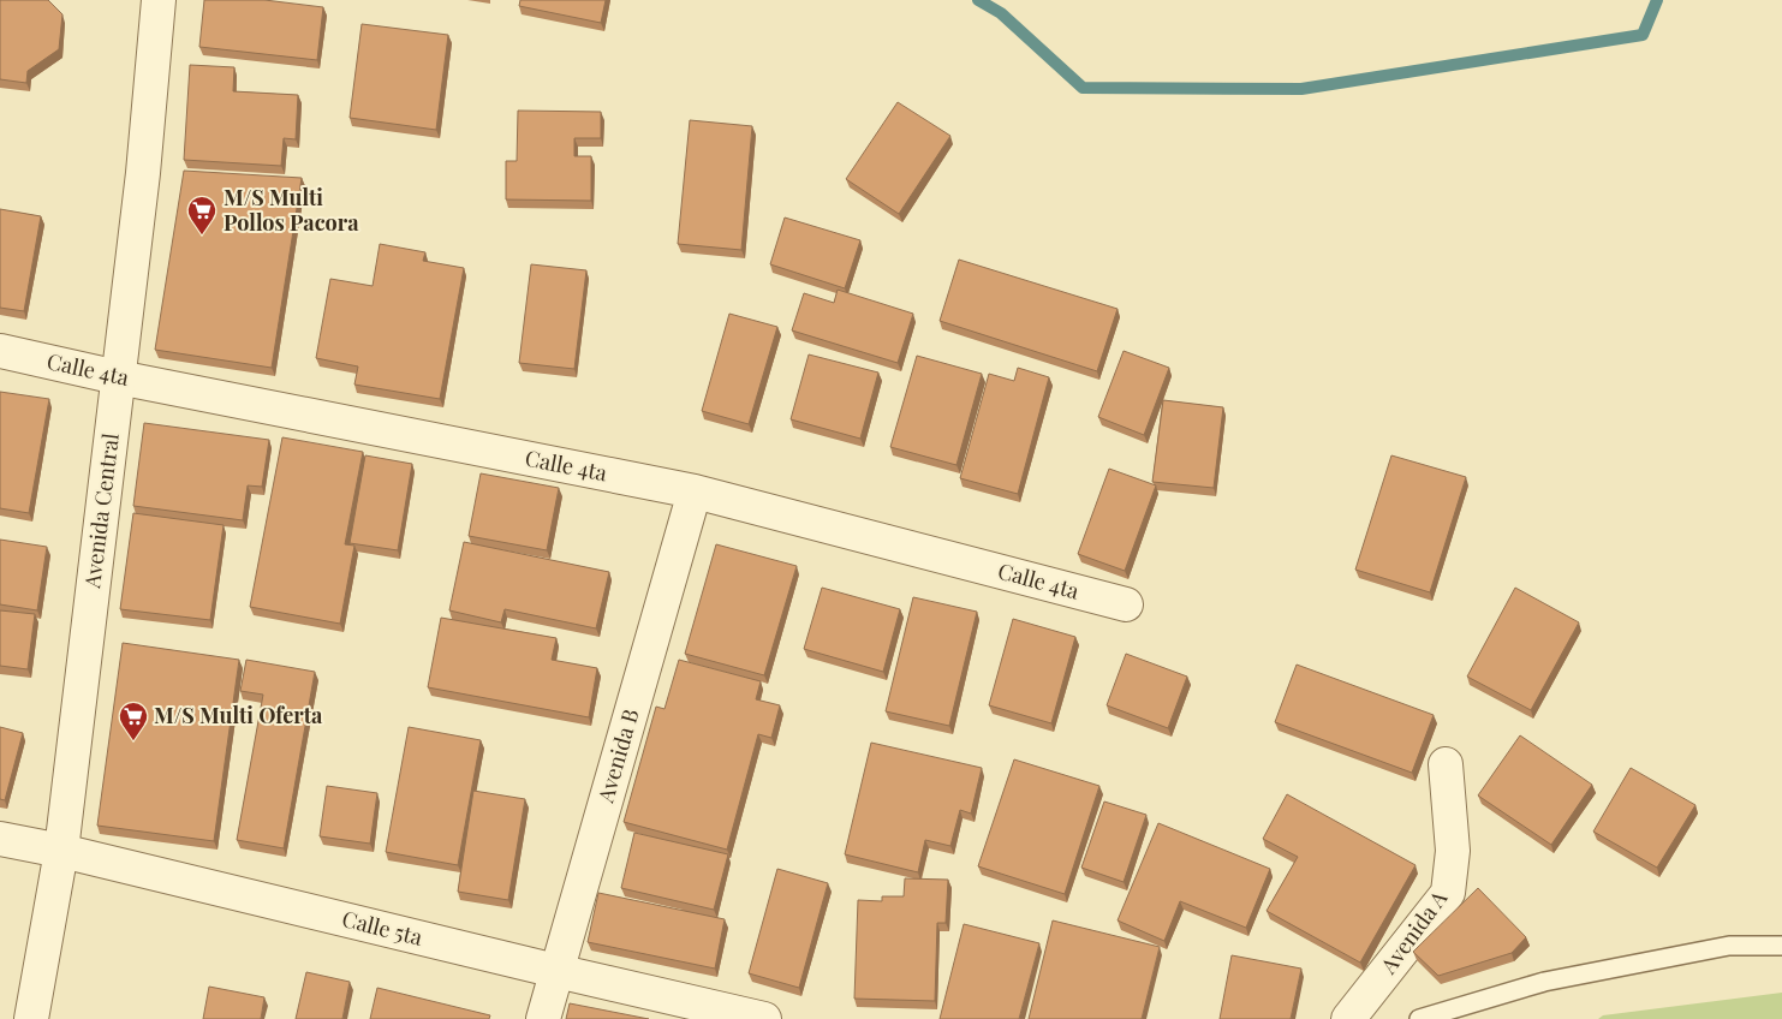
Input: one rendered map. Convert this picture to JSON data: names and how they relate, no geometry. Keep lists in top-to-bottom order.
{
  "streets": {
    "street": [
      "Calle 4ta",
      "Avenida Central",
      "Avenida B",
      "Calle 5ta",
      "Avenida A"
    ]
  },
  "crossings": [
    ["Calle 4ta", "Avenida Central"],
    ["Calle 4ta", "Avenida B"],
    ["Avenida Central", "Calle 5ta"],
    ["Avenida B", "Calle 5ta"]
  ],
  "places": {
    "supermarket": ["M/S Multi Pollos Pacora", "M/S Multi Oferta"]
  }
}
